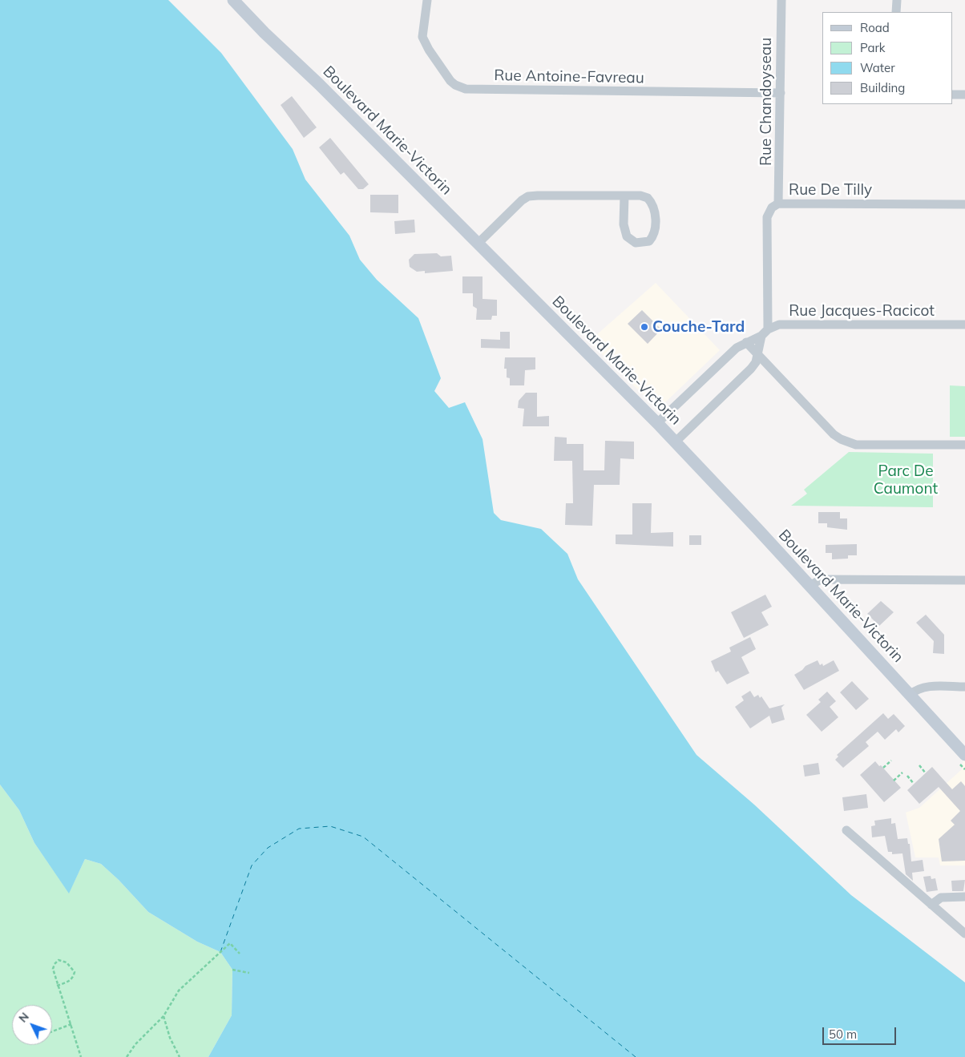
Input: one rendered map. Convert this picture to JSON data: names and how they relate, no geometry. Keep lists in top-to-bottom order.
{
  "streets": {
    "street": [
      "Rue Antoine-Favreau",
      "Rue Chandoyseau",
      "Boulevard Marie-Victorin",
      "Rue De Tilly",
      "Rue Jacques-Racicot"
    ]
  },
  "crossings": [
    ["Rue Antoine-Favreau", "Rue Chandoyseau"],
    ["Rue Chandoyseau", "Rue De Tilly"],
    ["Boulevard Marie-Victorin", "Rue Jacques-Racicot"],
    ["Rue De Tilly", "Rue Jacques-Racicot"]
  ],
  "parks": ["Parc De Caumont"],
  "places": ["Couche-Tard"],
  "legend": [
    "Road",
    "Park",
    "Water",
    "Building"
  ],
  "scale_bar": "50 m",
  "north": "top left"
}
